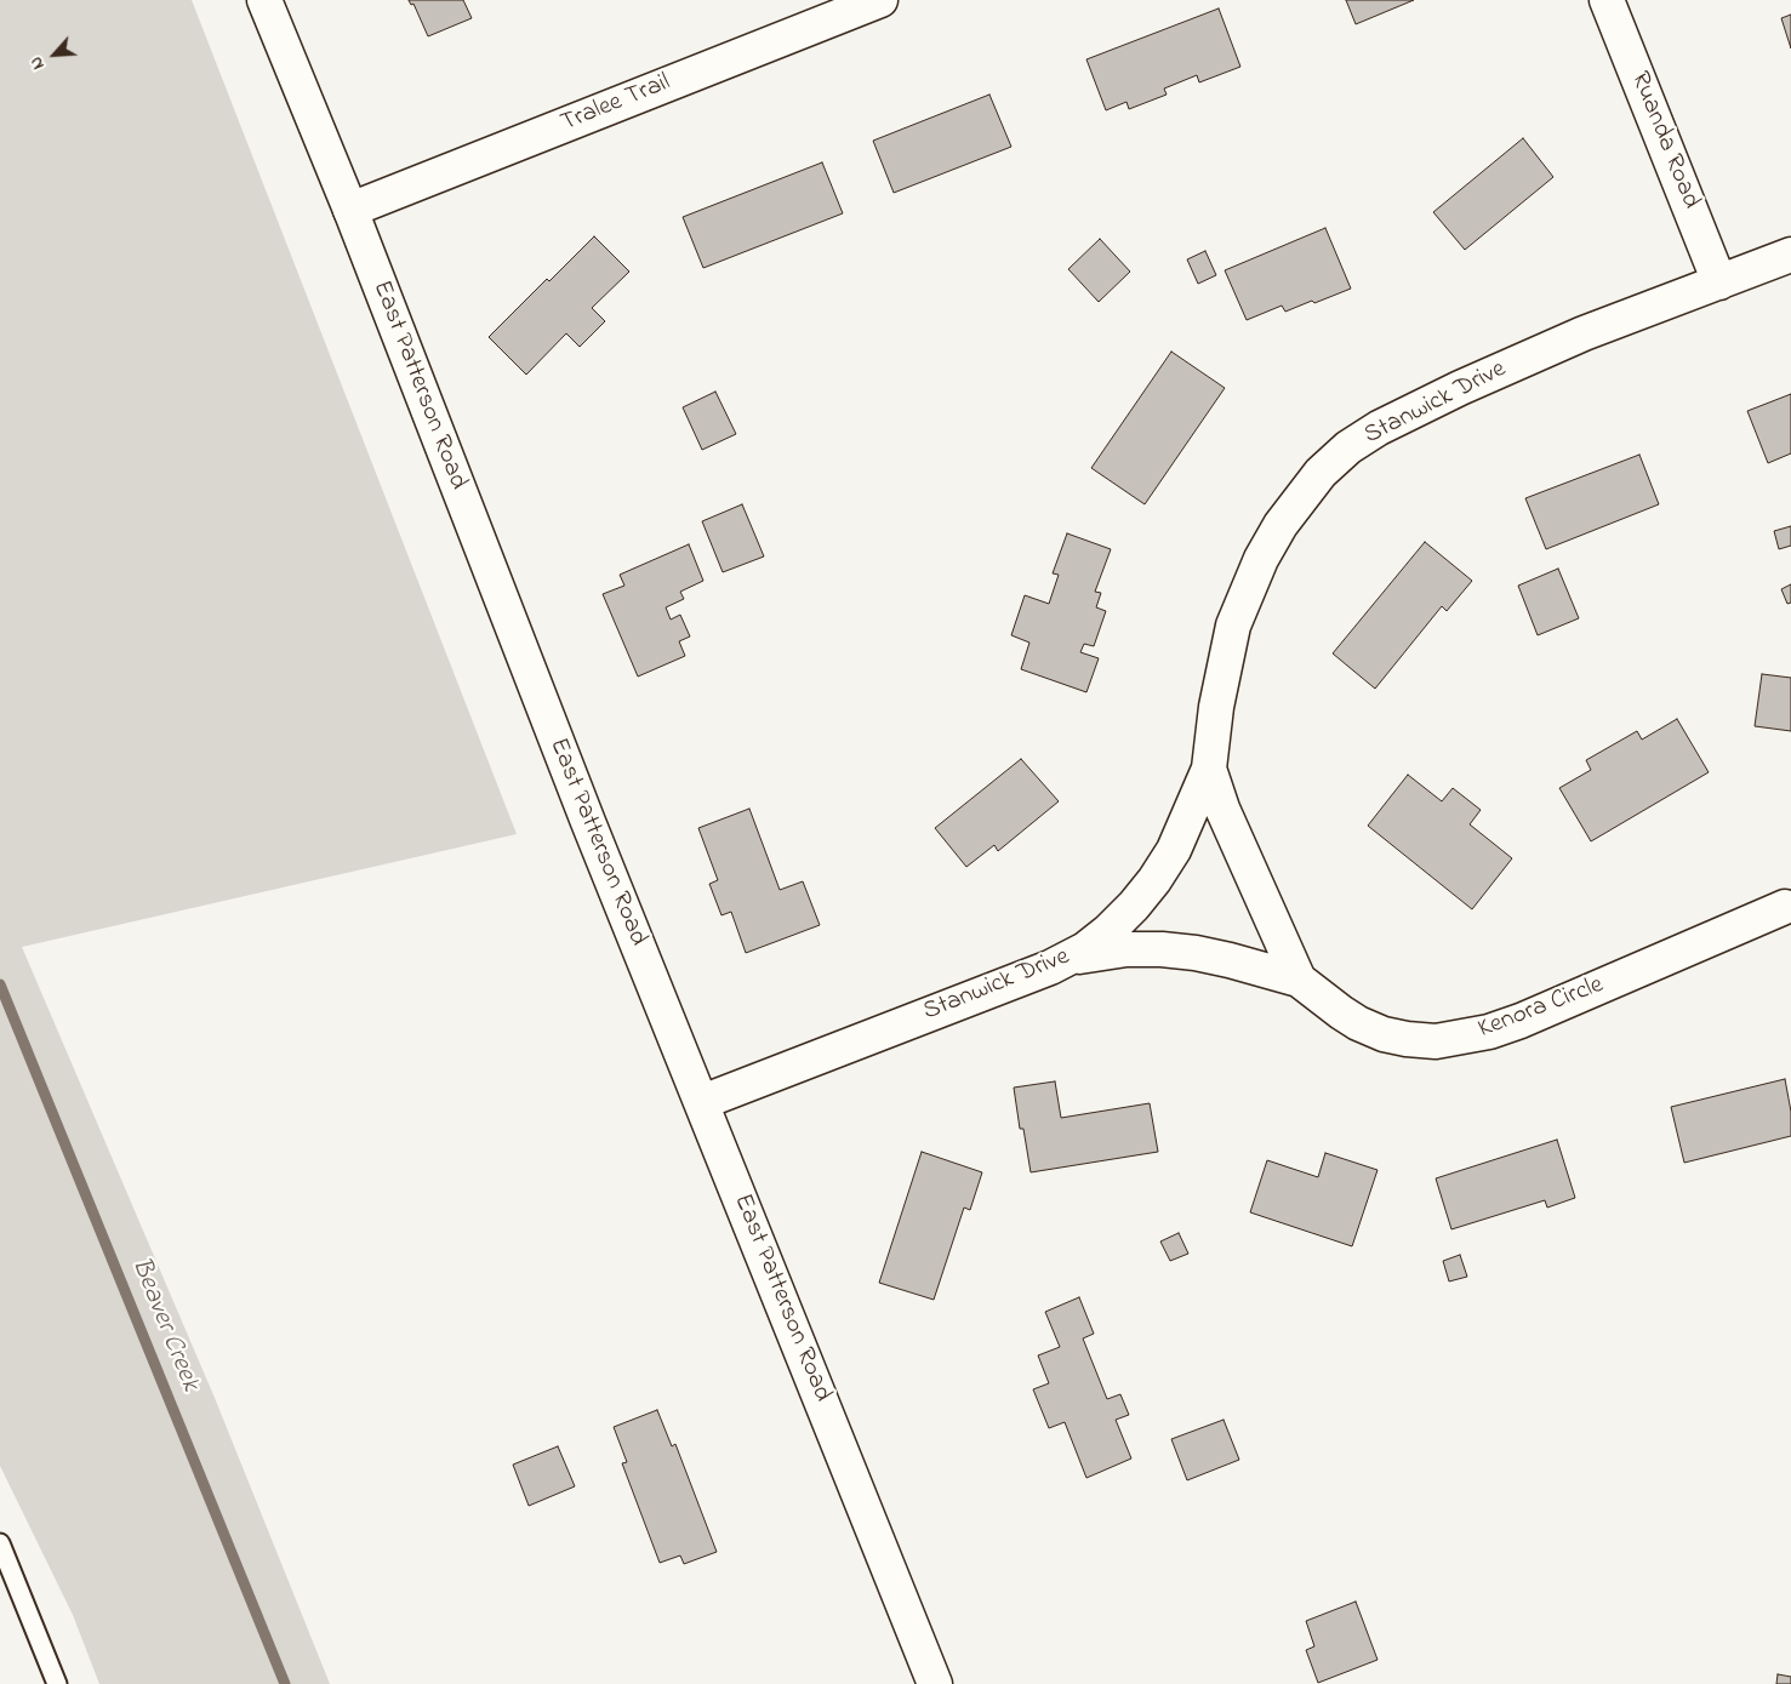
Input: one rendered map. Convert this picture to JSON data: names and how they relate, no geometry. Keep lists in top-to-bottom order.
{
  "streets": {
    "street": [
      "Tralee Trail",
      "Ruanda Road",
      "East Patterson Road",
      "Stanwick Drive",
      "Kenora Circle"
    ]
  },
  "crossings": [
    ["Tralee Trail", "East Patterson Road"],
    ["Ruanda Road", "Stanwick Drive"],
    ["East Patterson Road", "Stanwick Drive"],
    ["Stanwick Drive", "Kenora Circle"]
  ],
  "water": ["Beaver Creek"],
  "north": "bottom left"
}
